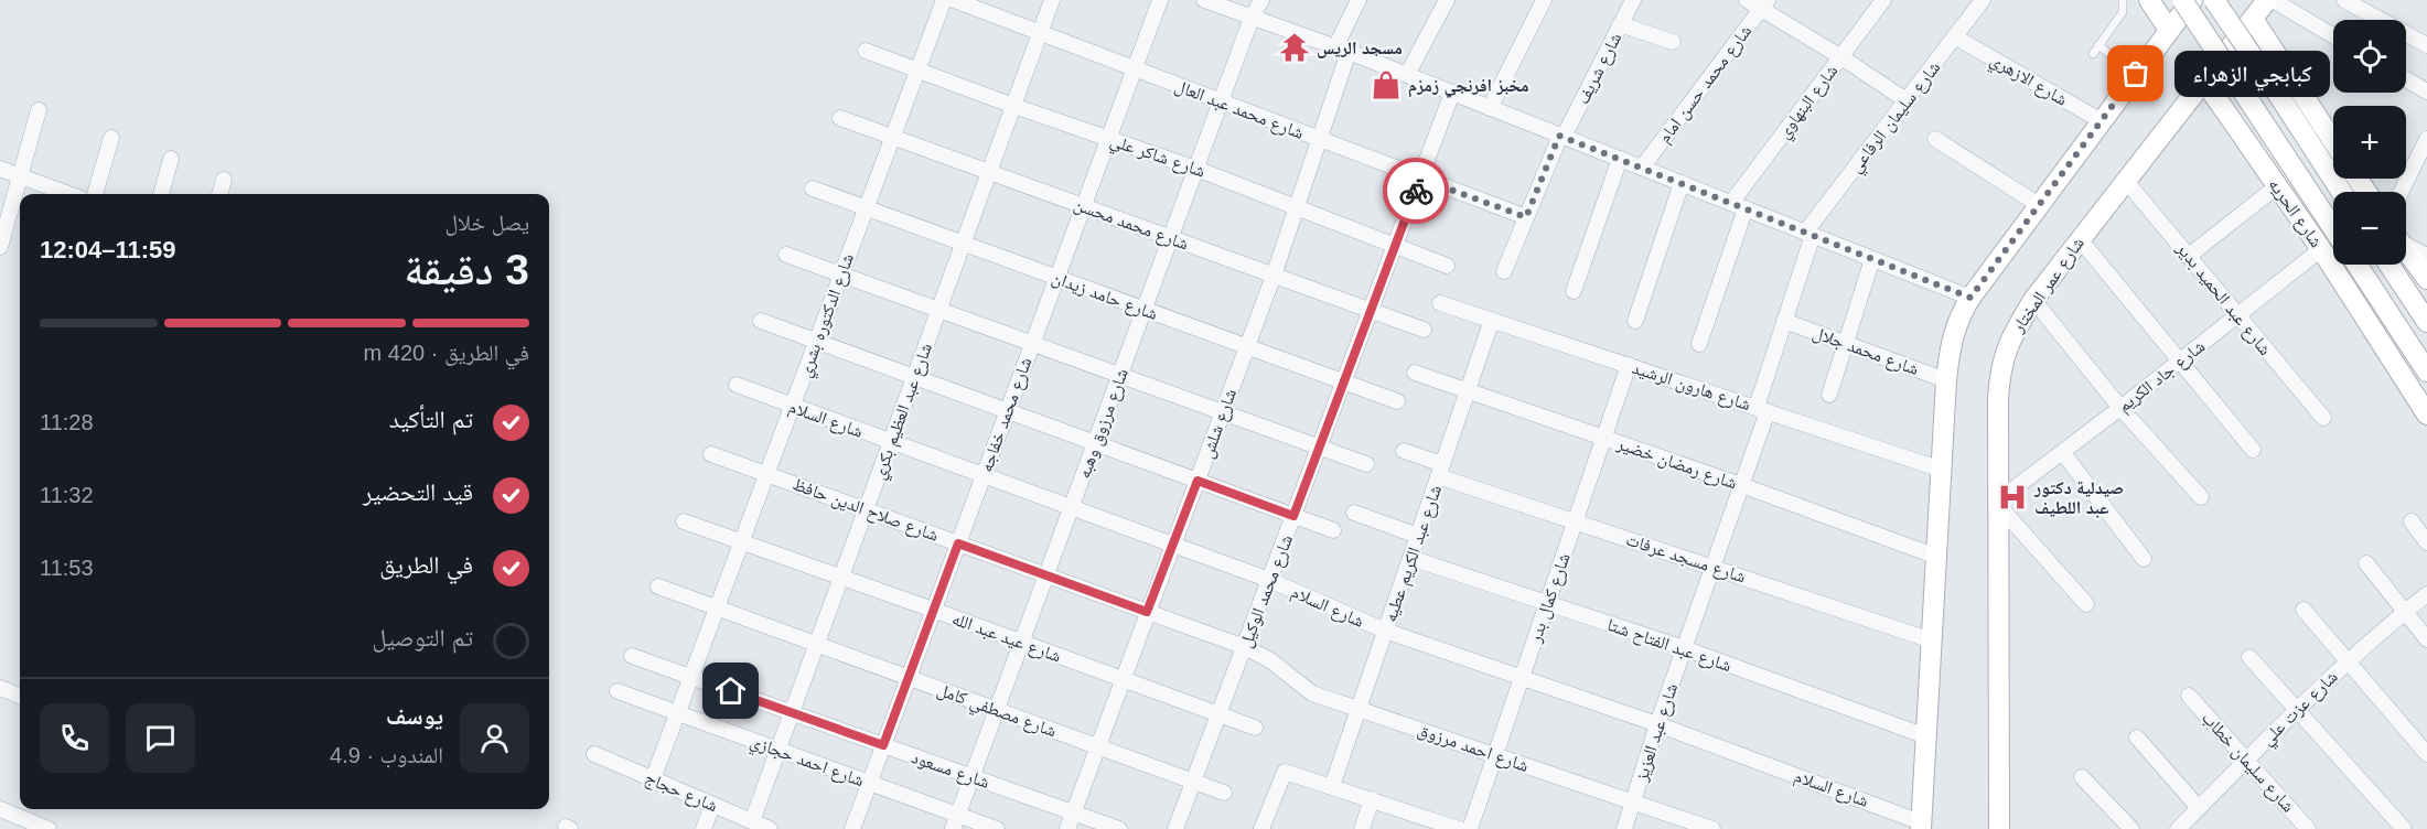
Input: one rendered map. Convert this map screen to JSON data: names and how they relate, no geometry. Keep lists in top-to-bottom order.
{
  "streets": {
    "main road": ["شارع الحريه", "شارع عمر المختار"],
    "street": [
      "شارع شريف",
      "شارع الازهري",
      "شارع محمد حسن امام",
      "شارع البنهاوي",
      "شارع محمد عبد العال",
      "شارع سليمان الرفاعي",
      "شارع شاكر علي",
      "شارع محمد محسن",
      "شارع حامد زيدان",
      "شارع عبد الحميد بدير",
      "شارع الدكتوره بشري",
      "شارع محمد جلال",
      "شارع جاد الكريم",
      "شارع هارون الرشيد",
      "شارع عبد العظيم بكري",
      "شارع محمد خفاجه",
      "شارع السلام",
      "شارع مرزوق وهبه",
      "شارع شلش",
      "شارع رمضان خضير",
      "شارع صلاح الدين حافظ",
      "شارع عبد الكريم عطيه",
      "شارع مسجد عرفات",
      "شارع محمد الوكيل",
      "شارع كمال بدر",
      "شارع عيد عبد الله",
      "شارع عبد الفتاح شتا",
      "شارع عزت علي",
      "شارع مصطفي كامل",
      "شارع عبد العزيز",
      "شارع احمد مرزوق",
      "شارع احمد حجازي",
      "شارع سليمان خطاب",
      "شارع مسعود",
      "شارع حجاج"
    ]
  },
  "crossings": [
    ["شارع شريف", "شارع محمد عبد العال"],
    ["شارع الازهري", "شارع سليمان الرفاعي"],
    ["شارع محمد عبد العال", "شارع الدكتوره بشري"],
    ["شارع محمد عبد العال", "شارع عبد العظيم بكري"],
    ["شارع محمد عبد العال", "شارع محمد خفاجه"],
    ["شارع محمد عبد العال", "شارع مرزوق وهبه"],
    ["شارع محمد عبد العال", "شارع شلش"],
    ["شارع محمد عبد العال", "شارع محمد الوكيل"],
    ["شارع سليمان الرفاعي", "شارع محمد جلال"],
    ["شارع سليمان الرفاعي", "شارع عبد العزيز"],
    ["شارع شاكر علي", "شارع الدكتوره بشري"],
    ["شارع شاكر علي", "شارع عبد العظيم بكري"],
    ["شارع شاكر علي", "شارع محمد خفاجه"],
    ["شارع شاكر علي", "شارع مرزوق وهبه"],
    ["شارع شاكر علي", "شارع شلش"],
    ["شارع شاكر علي", "شارع محمد الوكيل"],
    ["شارع الحريه", "شارع عمر المختار"],
    ["شارع الحريه", "شارع جاد الكريم"],
    ["شارع محمد محسن", "شارع الدكتوره بشري"],
    ["شارع محمد محسن", "شارع عبد العظيم بكري"],
    ["شارع محمد محسن", "شارع محمد خفاجه"],
    ["شارع محمد محسن", "شارع مرزوق وهبه"],
    ["شارع محمد محسن", "شارع شلش"],
    ["شارع محمد محسن", "شارع محمد الوكيل"],
    ["شارع عمر المختار", "شارع عبد الحميد بدير"],
    ["شارع عمر المختار", "شارع جاد الكريم"],
    ["شارع حامد زيدان", "شارع الدكتوره بشري"],
    ["شارع حامد زيدان", "شارع عبد العظيم بكري"],
    ["شارع حامد زيدان", "شارع محمد خفاجه"],
    ["شارع حامد زيدان", "شارع مرزوق وهبه"],
    ["شارع حامد زيدان", "شارع شلش"],
    ["شارع حامد زيدان", "شارع محمد الوكيل"],
    ["شارع عبد الحميد بدير", "شارع جاد الكريم"],
    ["شارع الدكتوره بشري", "شارع السلام"],
    ["شارع الدكتوره بشري", "شارع صلاح الدين حافظ"],
    ["شارع الدكتوره بشري", "شارع عيد عبد الله"],
    ["شارع الدكتوره بشري", "شارع مصطفي كامل"],
    ["شارع الدكتوره بشري", "شارع احمد حجازي"],
    ["شارع الدكتوره بشري", "شارع مسعود"],
    ["شارع الدكتوره بشري", "شارع حجاج"],
    ["شارع محمد جلال", "شارع عبد العزيز"],
    ["شارع هارون الرشيد", "شارع عبد الكريم عطيه"],
    ["شارع هارون الرشيد", "شارع كمال بدر"],
    ["شارع هارون الرشيد", "شارع عبد العزيز"],
    ["شارع عبد العظيم بكري", "شارع السلام"],
    ["شارع عبد العظيم بكري", "شارع صلاح الدين حافظ"],
    ["شارع عبد العظيم بكري", "شارع عيد عبد الله"],
    ["شارع عبد العظيم بكري", "شارع مصطفي كامل"],
    ["شارع عبد العظيم بكري", "شارع احمد حجازي"],
    ["شارع عبد العظيم بكري", "شارع مسعود"],
    ["شارع عبد العظيم بكري", "شارع حجاج"],
    ["شارع محمد خفاجه", "شارع السلام"],
    ["شارع محمد خفاجه", "شارع صلاح الدين حافظ"],
    ["شارع محمد خفاجه", "شارع عيد عبد الله"],
    ["شارع محمد خفاجه", "شارع مصطفي كامل"],
    ["شارع محمد خفاجه", "شارع احمد حجازي"],
    ["شارع محمد خفاجه", "شارع مسعود"],
    ["شارع السلام", "شارع مرزوق وهبه"],
    ["شارع السلام", "شارع شلش"],
    ["شارع السلام", "شارع عبد الكريم عطيه"],
    ["شارع السلام", "شارع محمد الوكيل"],
    ["شارع السلام", "شارع كمال بدر"],
    ["شارع السلام", "شارع عبد العزيز"],
    ["شارع مرزوق وهبه", "شارع صلاح الدين حافظ"],
    ["شارع مرزوق وهبه", "شارع عيد عبد الله"],
    ["شارع مرزوق وهبه", "شارع مصطفي كامل"],
    ["شارع مرزوق وهبه", "شارع احمد حجازي"],
    ["شارع مرزوق وهبه", "شارع مسعود"],
    ["شارع شلش", "شارع صلاح الدين حافظ"],
    ["شارع شلش", "شارع عيد عبد الله"],
    ["شارع شلش", "شارع مصطفي كامل"],
    ["شارع شلش", "شارع مسعود"],
    ["شارع رمضان خضير", "شارع عبد الكريم عطيه"],
    ["شارع رمضان خضير", "شارع كمال بدر"],
    ["شارع رمضان خضير", "شارع عبد العزيز"],
    ["شارع صلاح الدين حافظ", "شارع محمد الوكيل"],
    ["شارع صلاح الدين حافظ", "شارع احمد مرزوق"],
    ["شارع عبد الكريم عطيه", "شارع مسجد عرفات"],
    ["شارع عبد الكريم عطيه", "شارع عبد الفتاح شتا"],
    ["شارع عبد الكريم عطيه", "شارع احمد مرزوق"],
    ["شارع مسجد عرفات", "شارع كمال بدر"],
    ["شارع مسجد عرفات", "شارع عبد العزيز"],
    ["شارع محمد الوكيل", "شارع عيد عبد الله"],
    ["شارع محمد الوكيل", "شارع مصطفي كامل"],
    ["شارع محمد الوكيل", "شارع احمد مرزوق"],
    ["شارع كمال بدر", "شارع عبد الفتاح شتا"],
    ["شارع كمال بدر", "شارع احمد مرزوق"],
    ["شارع عبد الفتاح شتا", "شارع عبد العزيز"],
    ["شارع عزت علي", "شارع سليمان خطاب"],
    ["شارع عبد العزيز", "شارع احمد مرزوق"]
  ],
  "places": {
    "temple": ["مسجد الريس"],
    "other": ["كبابجي الزهراء"],
    "shop": ["مخبز افرنجي زمزم"],
    "hospital": ["صيدلية دكتور عبد اللطيف"]
  },
  "page": {
    "map_buttons": ["+", "−"],
    "bubble": "كبابجي الزهراء",
    "heading": ["3 دقيقة", "يصل خلال", "11:59–12:04"],
    "panel": ["يوسف", "المندوب · 4.9"],
    "bar": "في الطريق · 420 m",
    "list": [
      ["تم التأكيد", "11:28"],
      ["قيد التحضير", "11:32"],
      ["في الطريق", "11:53"],
      "تم التوصيل"
    ]
  }
}
